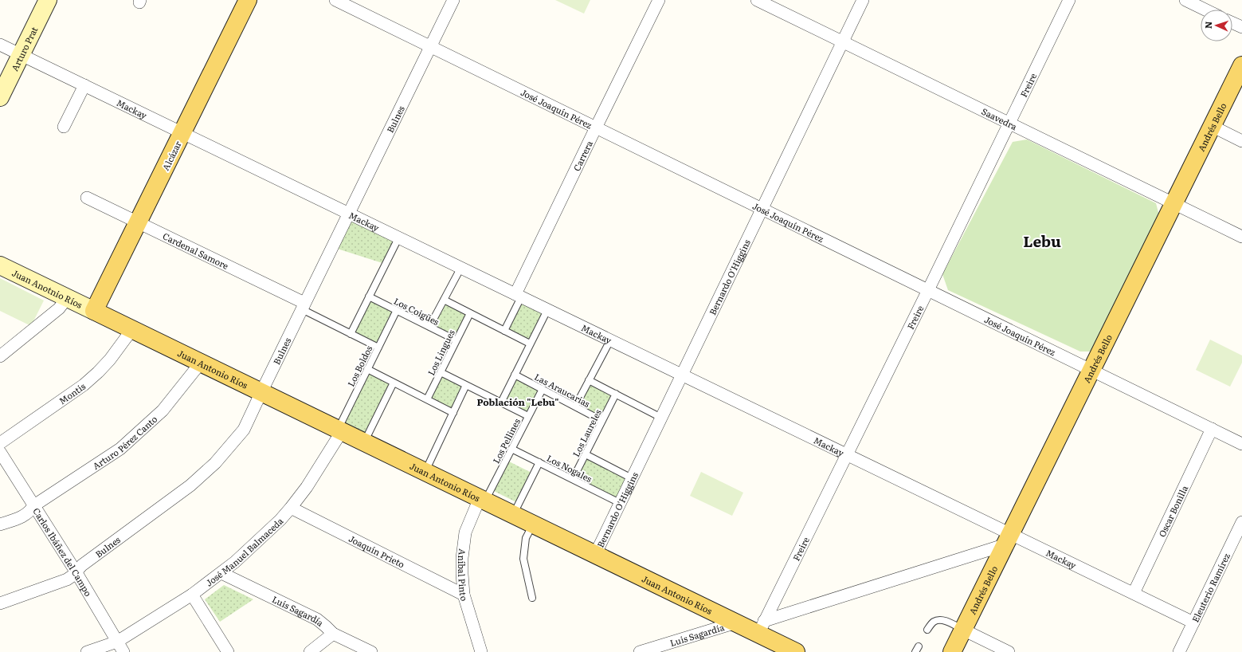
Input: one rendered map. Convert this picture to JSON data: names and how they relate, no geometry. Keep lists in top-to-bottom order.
{
  "streets": {
    "main road": [
      "Arturo Prat",
      "Andrés Bello",
      "Alcázar",
      "Juan Anotnio Ríos",
      "Juan Antonio Ríos"
    ],
    "street": [
      "Freire",
      "Mackay",
      "José Joaquín Pérez",
      "Saavedra",
      "Bulnes",
      "Carrera",
      "Cardenal Samore",
      "Bernardo O'Higgins",
      "Montis",
      "Arturo Pérez Canto",
      "Oscar Bonilla",
      "José Manuel Balmaceda",
      "Carlos Ibáñez del Campo",
      "Joaquín Prieto",
      "Aníbal Pinto",
      "Eleuterio Ramírez",
      "Luis Sagardía"
    ],
    "lane": [
      "Los Coigües",
      "Los Lingues",
      "Los Boldos",
      "Las Araucarias",
      "Los Laureles",
      "Los Pellines",
      "Los Nogales"
    ]
  },
  "crossings": [
    ["Arturo Prat", "Mackay"],
    ["Freire", "Mackay"],
    ["Freire", "José Joaquín Pérez"],
    ["Freire", "Saavedra"],
    ["Freire", "Juan Antonio Ríos"],
    ["Mackay", "Bulnes"],
    ["Mackay", "Andrés Bello"],
    ["Mackay", "Alcázar"],
    ["Mackay", "Carrera"],
    ["Mackay", "Bernardo O'Higgins"],
    ["Mackay", "Oscar Bonilla"],
    ["Mackay", "Eleuterio Ramírez"],
    ["José Joaquín Pérez", "Bulnes"],
    ["José Joaquín Pérez", "Andrés Bello"],
    ["José Joaquín Pérez", "Carrera"],
    ["José Joaquín Pérez", "Bernardo O'Higgins"],
    ["José Joaquín Pérez", "Oscar Bonilla"],
    ["Saavedra", "Andrés Bello"],
    ["Saavedra", "Bernardo O'Higgins"],
    ["Bulnes", "Cardenal Samore"],
    ["Bulnes", "Juan Antonio Ríos"],
    ["Bulnes", "Carlos Ibáñez del Campo"],
    ["Alcázar", "Cardenal Samore"],
    ["Alcázar", "Juan Anotnio Ríos"],
    ["Alcázar", "Juan Antonio Ríos"],
    ["Bernardo O'Higgins", "Juan Antonio Ríos"],
    ["Bernardo O'Higgins", "Los Nogales"],
    ["Juan Anotnio Ríos", "Juan Antonio Ríos"],
    ["Los Coigües", "Los Lingues"],
    ["Los Coigües", "Los Boldos"],
    ["Los Boldos", "Juan Antonio Ríos"],
    ["Los Boldos", "José Manuel Balmaceda"],
    ["Juan Antonio Ríos", "Montis"],
    ["Juan Antonio Ríos", "Los Pellines"],
    ["Juan Antonio Ríos", "Arturo Pérez Canto"],
    ["Juan Antonio Ríos", "José Manuel Balmaceda"],
    ["Juan Antonio Ríos", "Aníbal Pinto"],
    ["Juan Antonio Ríos", "Luis Sagardía"],
    ["Las Araucarias", "Los Laureles"],
    ["Las Araucarias", "Los Pellines"],
    ["Los Laureles", "Los Nogales"],
    ["Los Pellines", "Los Nogales"],
    ["Los Pellines", "Aníbal Pinto"],
    ["Arturo Pérez Canto", "Carlos Ibáñez del Campo"],
    ["José Manuel Balmaceda", "Carlos Ibáñez del Campo"],
    ["José Manuel Balmaceda", "Joaquín Prieto"],
    ["José Manuel Balmaceda", "Luis Sagardía"],
    ["Joaquín Prieto", "Aníbal Pinto"]
  ],
  "districts": ["Lebu", "Población \"Lebu\""],
  "north": "left"
}
